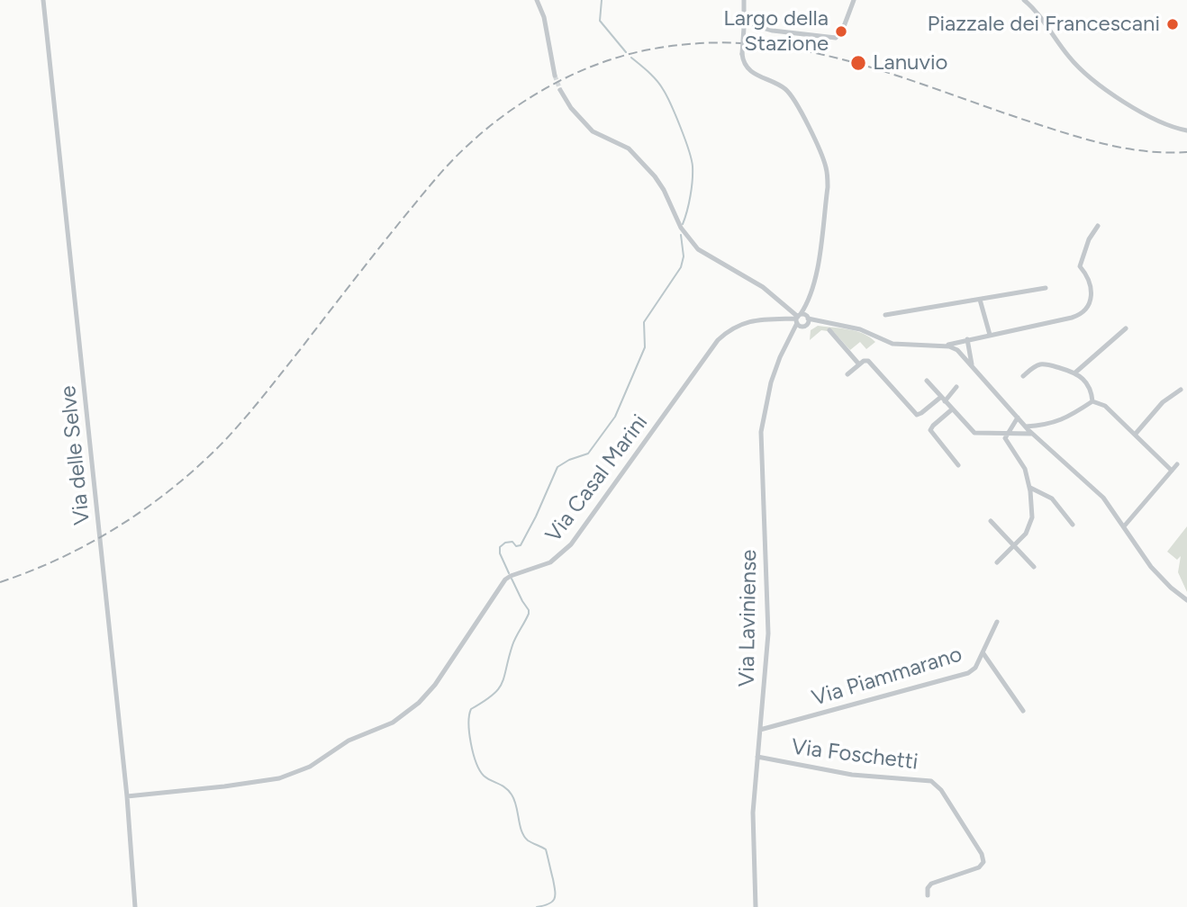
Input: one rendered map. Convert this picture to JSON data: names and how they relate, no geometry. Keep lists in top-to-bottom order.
{
  "streets": {
    "street": [
      "Via delle Selve",
      "Via Casal Marini",
      "Via Laviniense",
      "Via Piammarano",
      "Via Foschetti"
    ]
  },
  "crossings": [
    ["Via delle Selve", "Via Casal Marini"],
    ["Via Casal Marini", "Via Laviniense"],
    ["Via Laviniense", "Via Piammarano"],
    ["Via Laviniense", "Via Foschetti"]
  ],
  "places": ["Piazzale dei Francescani", "Largo della Stazione", "Lanuvio"]
}
